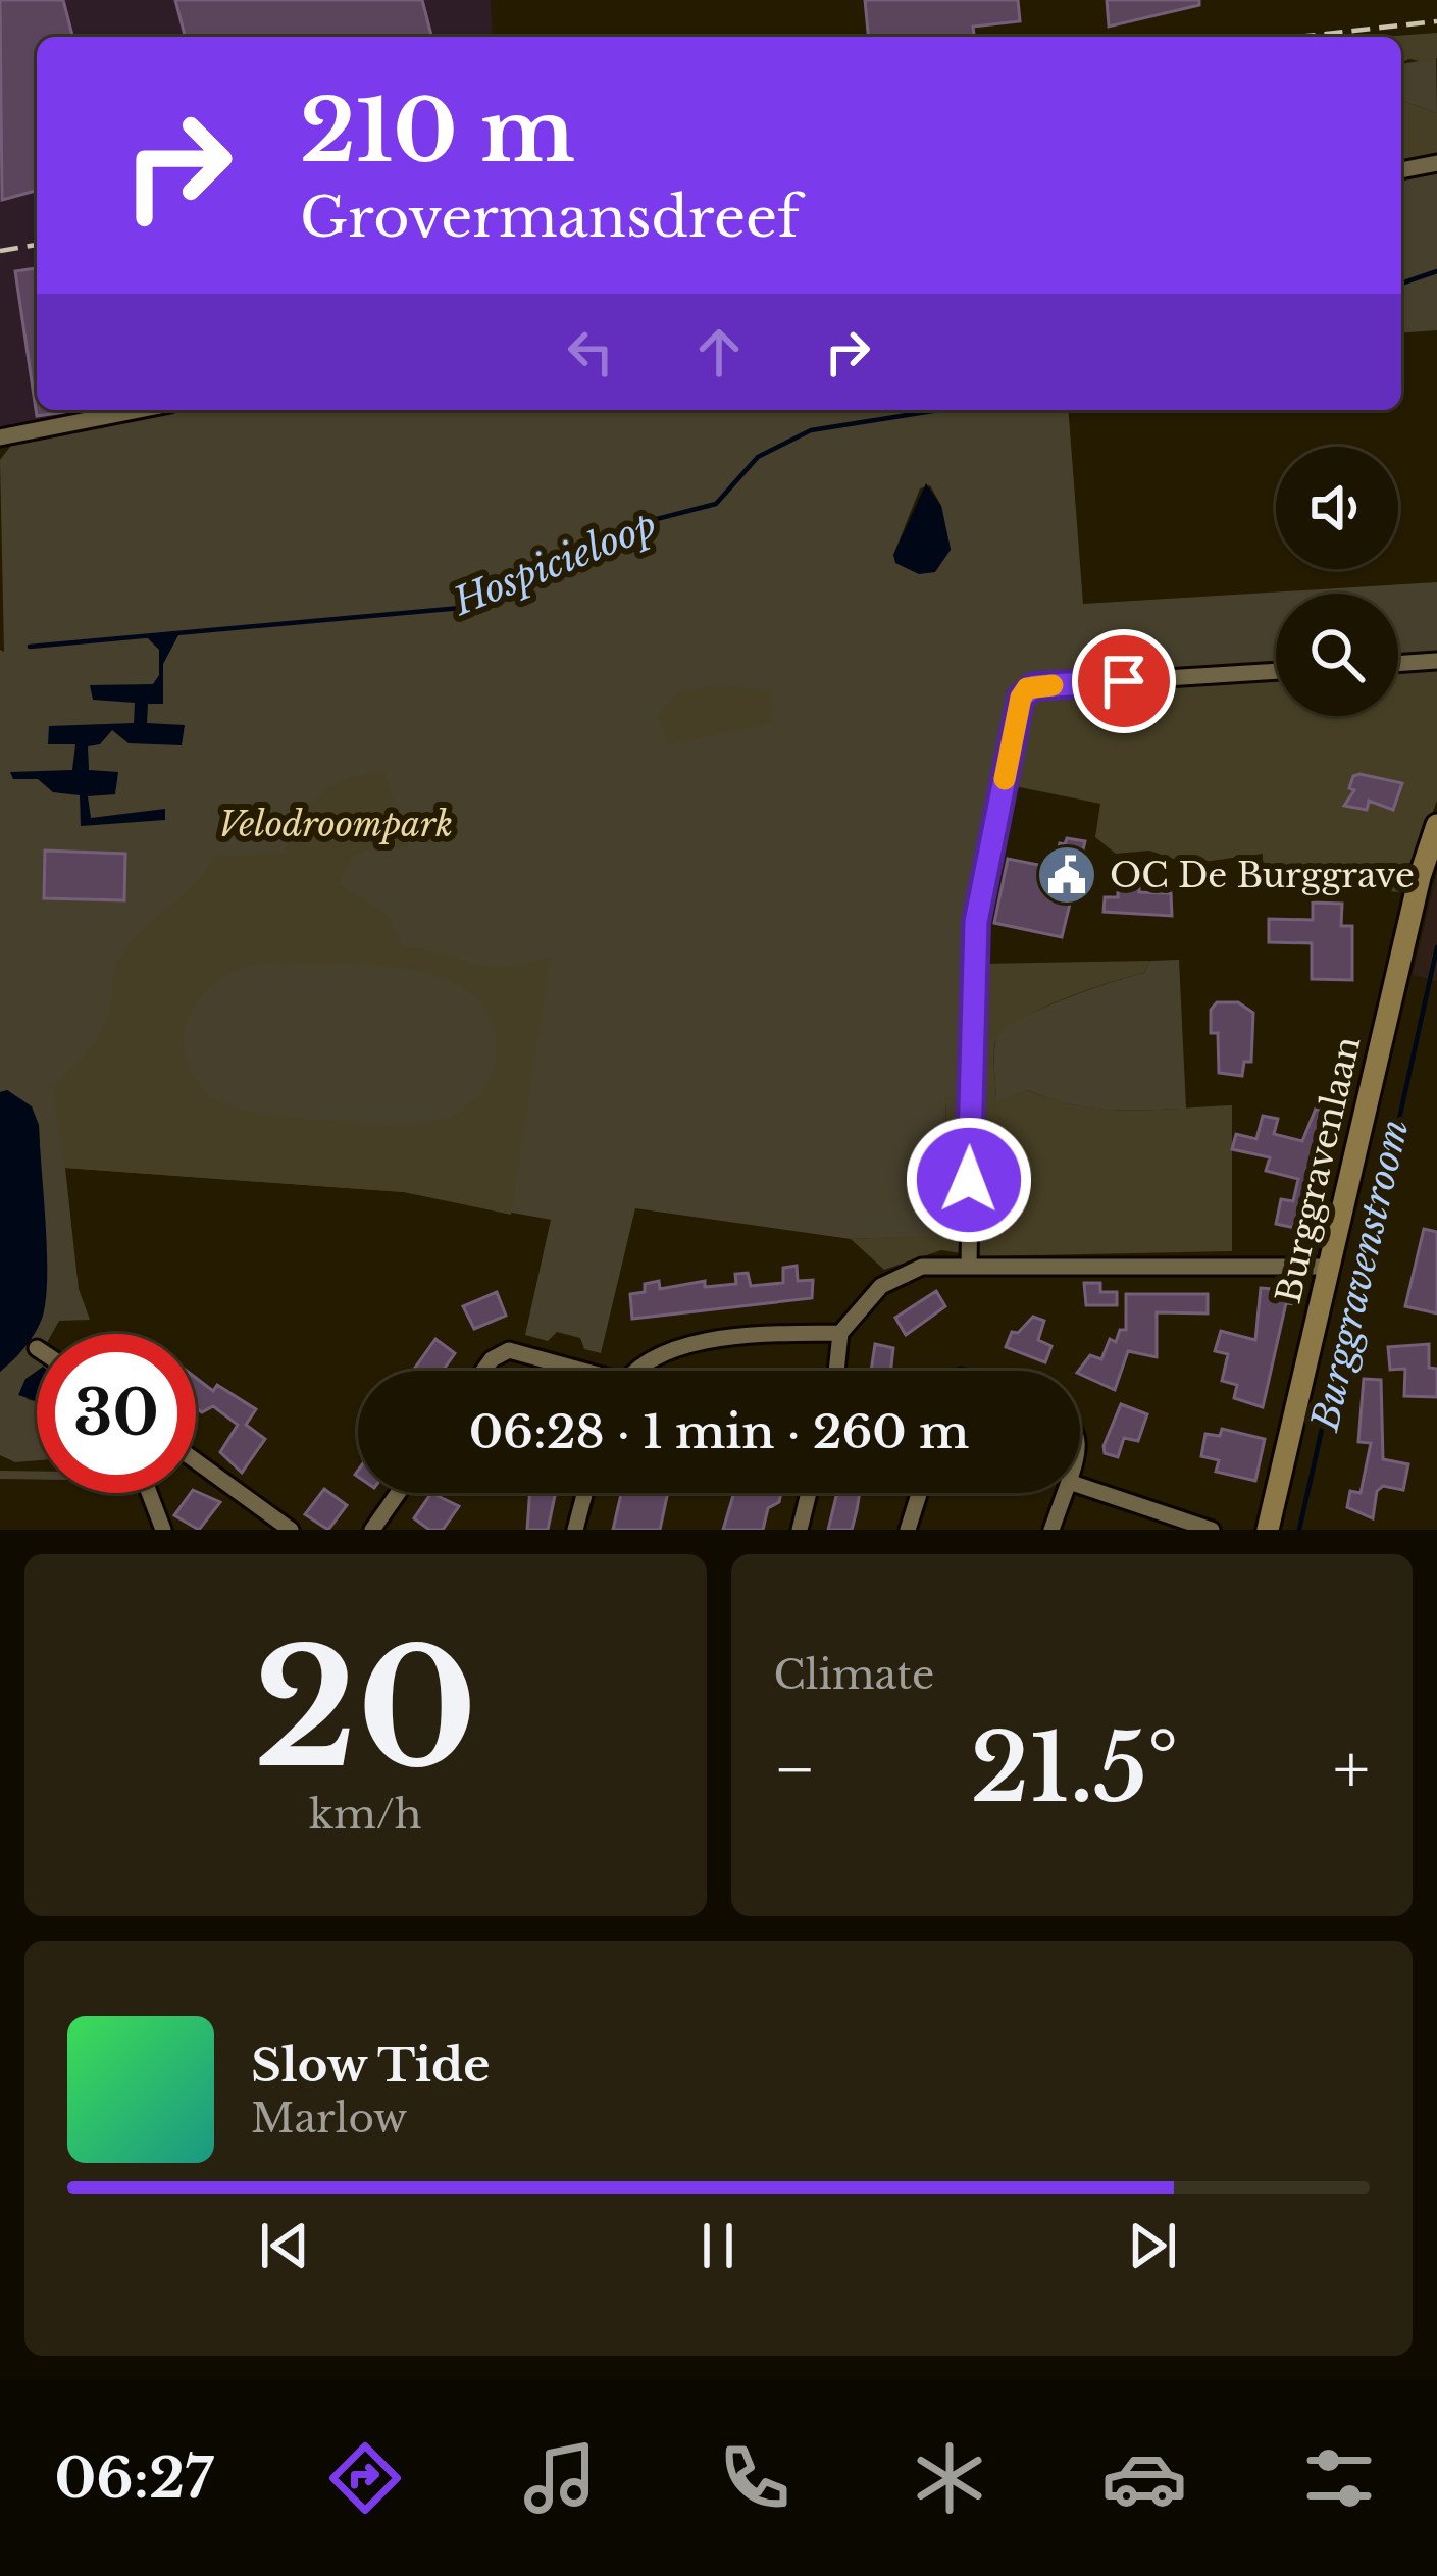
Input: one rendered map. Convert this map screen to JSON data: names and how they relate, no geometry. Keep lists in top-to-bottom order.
{
  "streets": {
    "main road": ["Burggravenlaan"]
  },
  "water": ["Hospicieloop", "Burggravenstroom"],
  "parks": ["Velodroompark"],
  "places": {
    "public building": ["OC De Burggrave"]
  },
  "page": {
    "turn": ["210 m", "Grovermansdreef"],
    "limit": "30",
    "trip": "06:28 · 1 min · 260 m",
    "tile": [
      ["20", "km/h"],
      "Climate"
    ],
    "heat": ["−", "21.5°", "+"],
    "song": ["Slow Tide", "Marlow"],
    "tabs": "06:27"
  }
}
